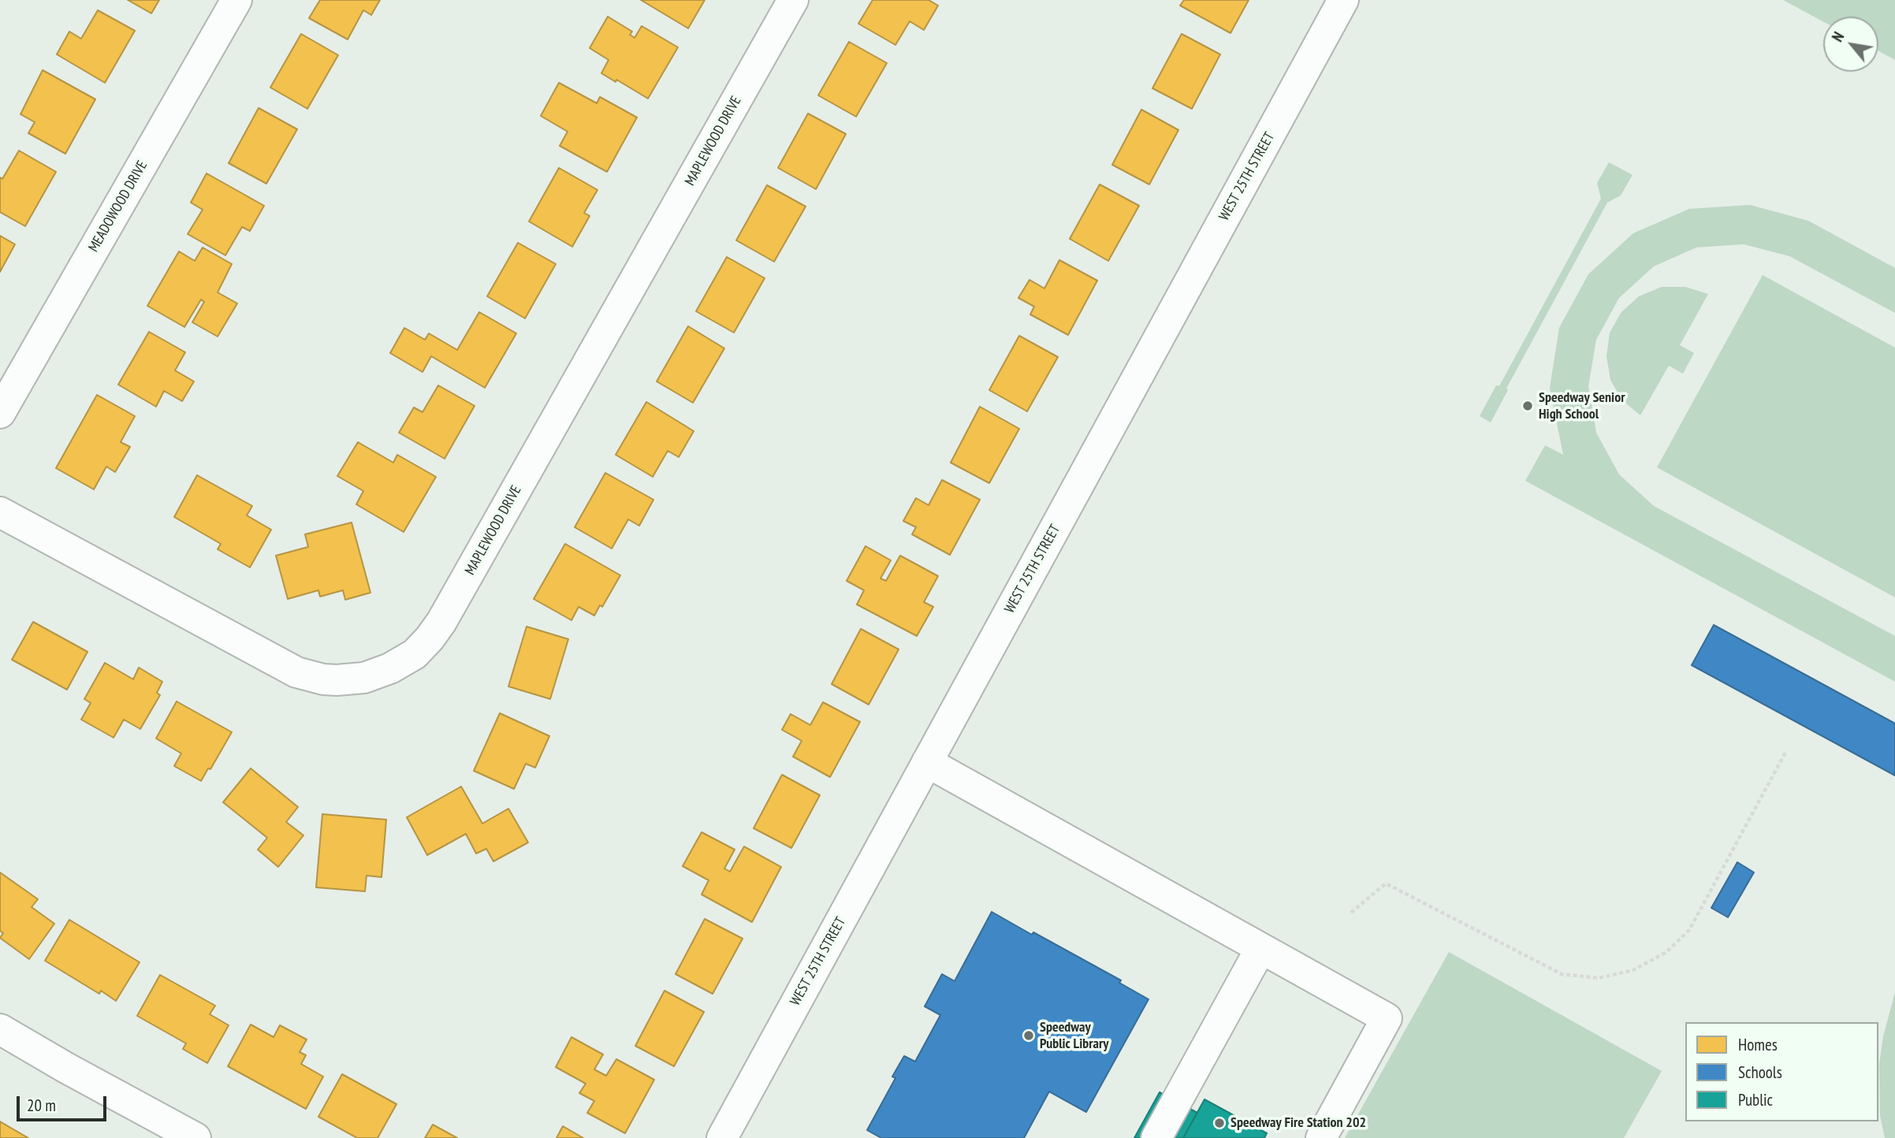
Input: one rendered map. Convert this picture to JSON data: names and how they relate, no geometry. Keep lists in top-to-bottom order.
{
  "streets": {
    "street": ["MAPLEWOOD DRIVE", "WEST 25TH STREET", "MEADOWOOD DRIVE"]
  },
  "places": ["Speedway Senior High School", "Speedway Public Library", "Speedway Fire Station 202"],
  "legend": ["Homes", "Schools", "Public"],
  "scale_bar": "20 m",
  "north": "top left"
}
